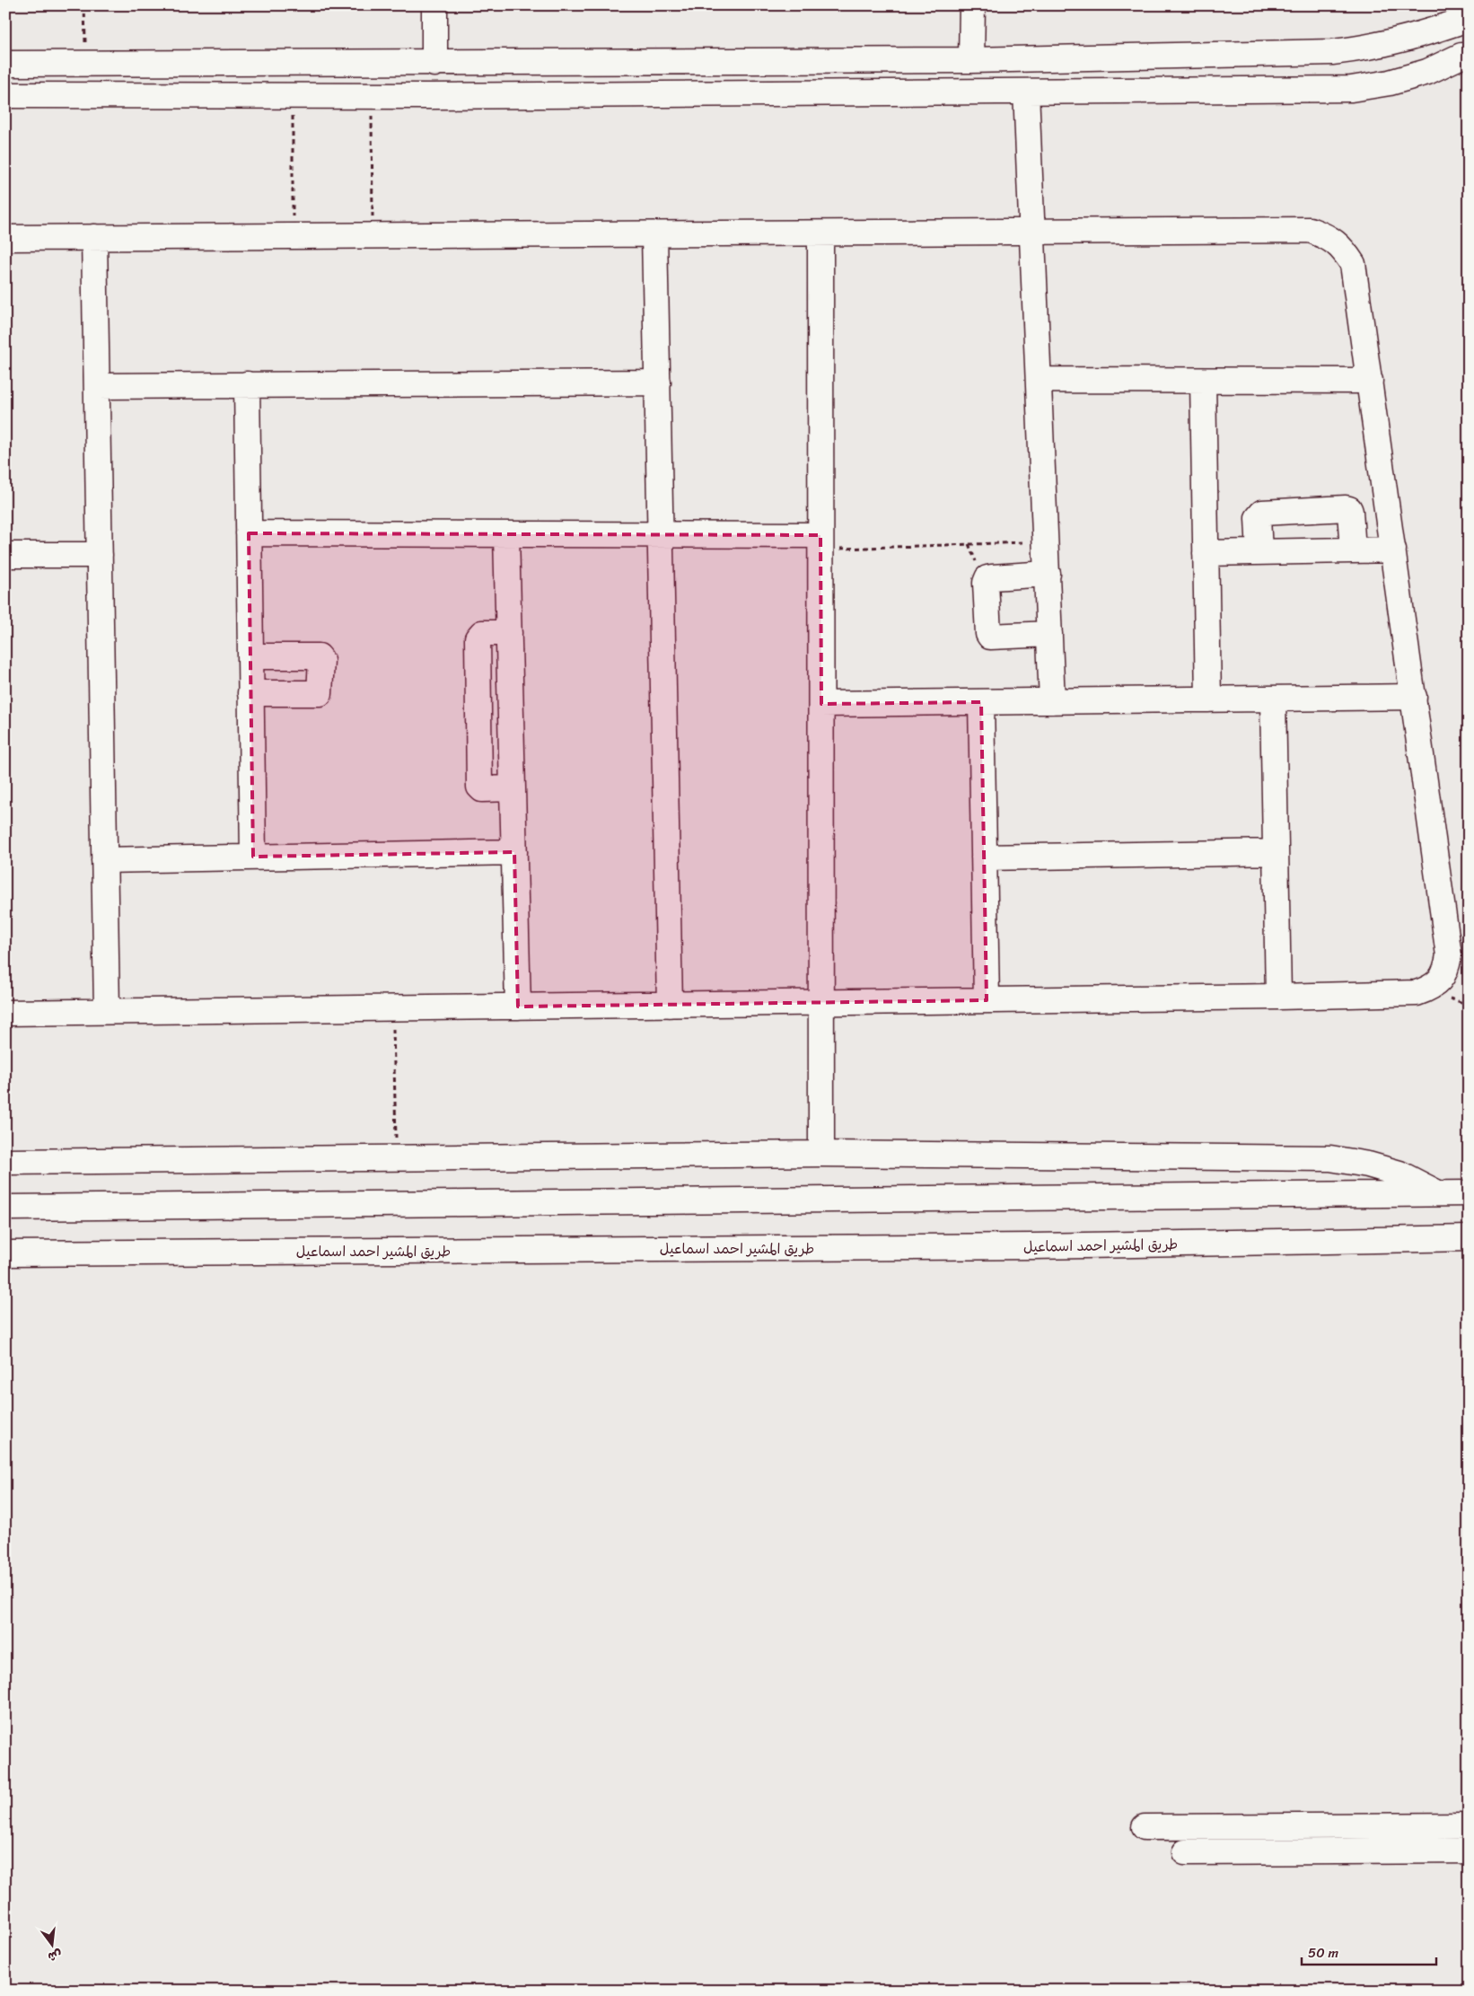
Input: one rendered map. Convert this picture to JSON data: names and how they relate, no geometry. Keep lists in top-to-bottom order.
{
  "streets": {
    "street": ["طريق المشير احمد اسماعيل"]
  },
  "scale_bar": "50 m",
  "north": "bottom"
}
